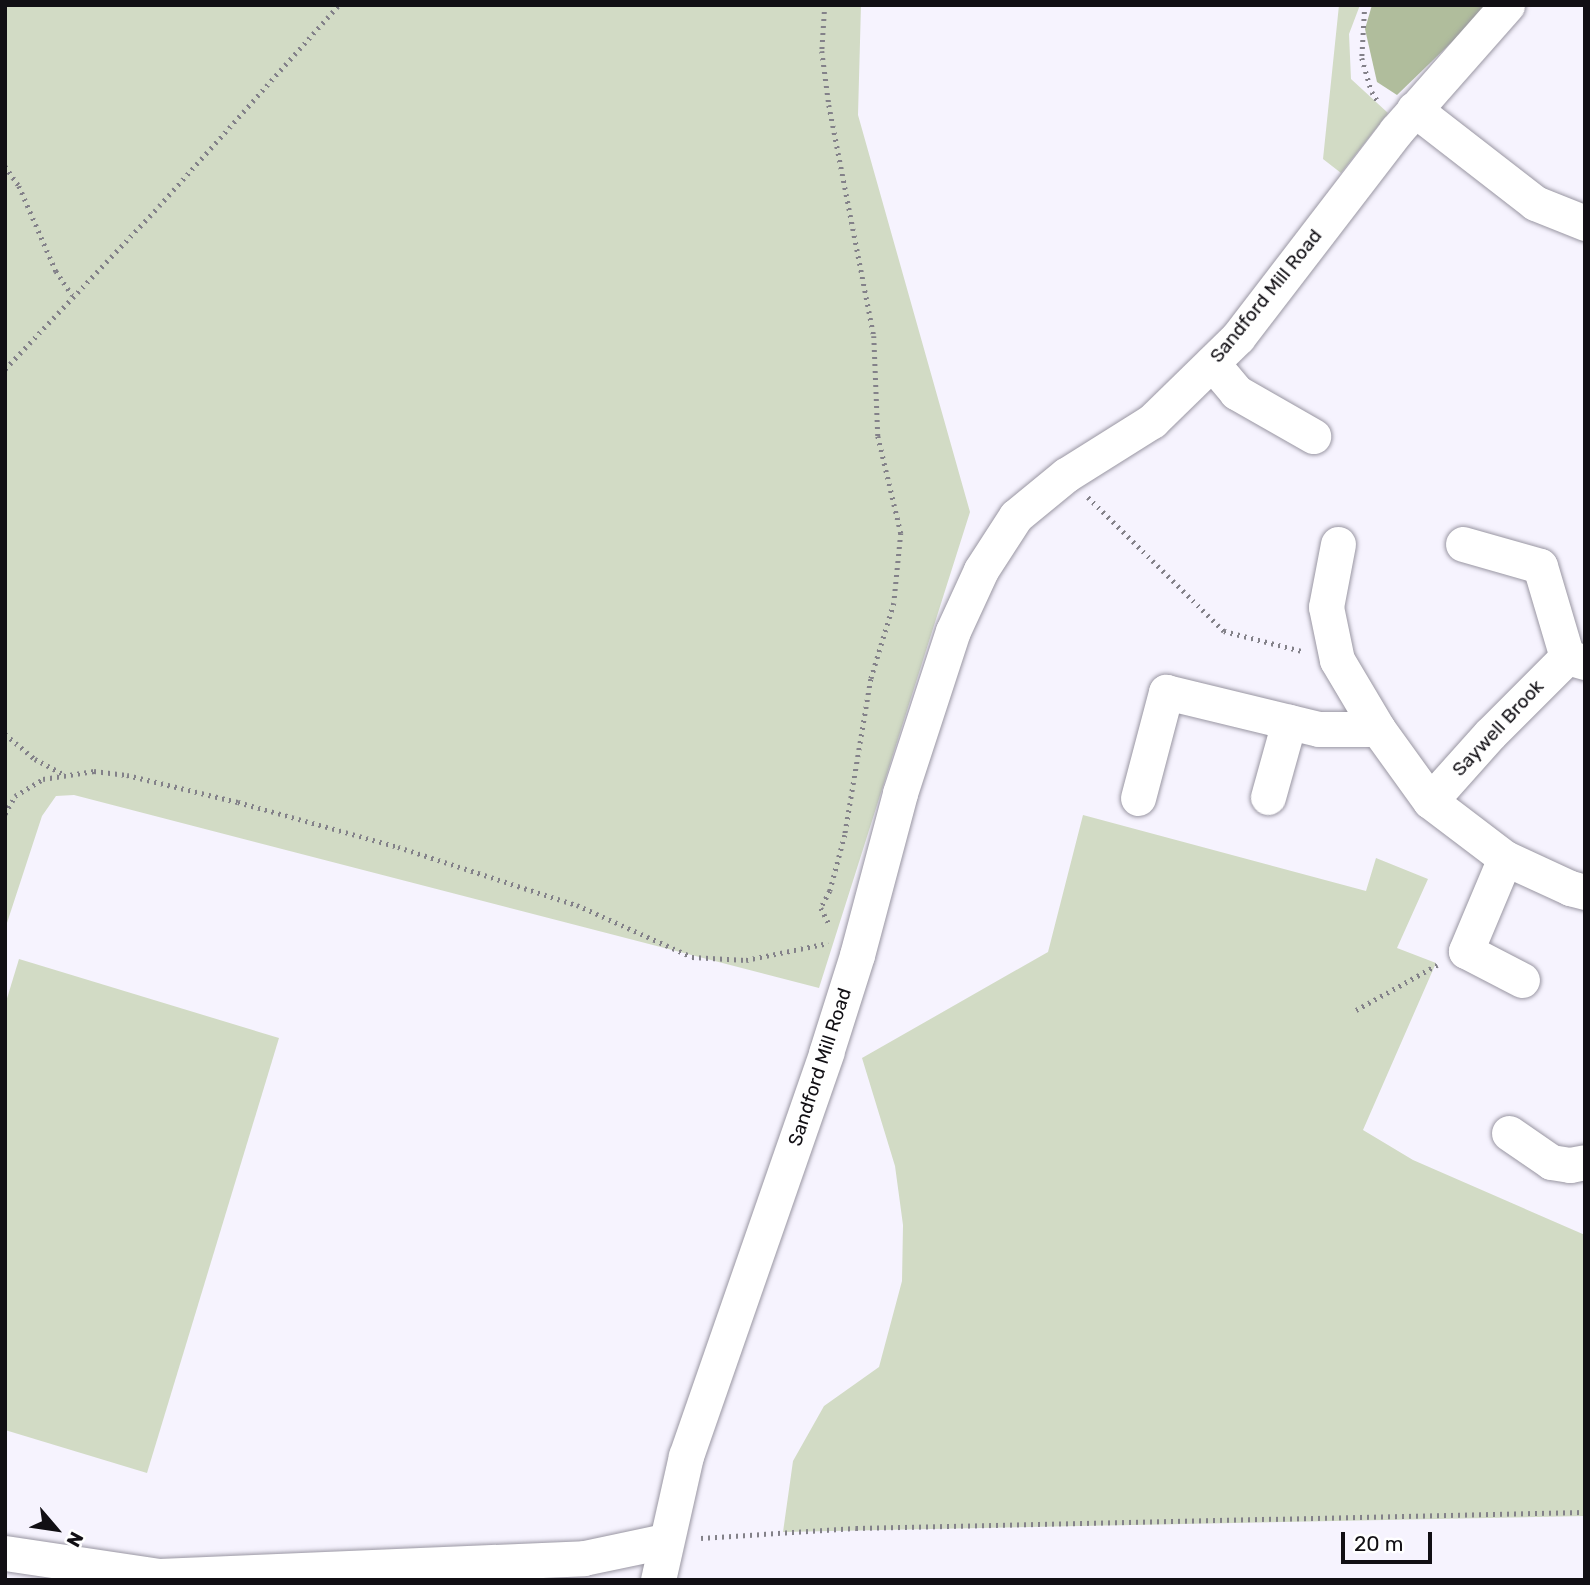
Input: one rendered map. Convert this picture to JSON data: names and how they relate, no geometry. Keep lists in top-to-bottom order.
{
  "streets": {
    "street": ["Sandford Mill Road", "Saywell Brook"]
  },
  "scale_bar": "20 m",
  "north": "bottom right"
}
